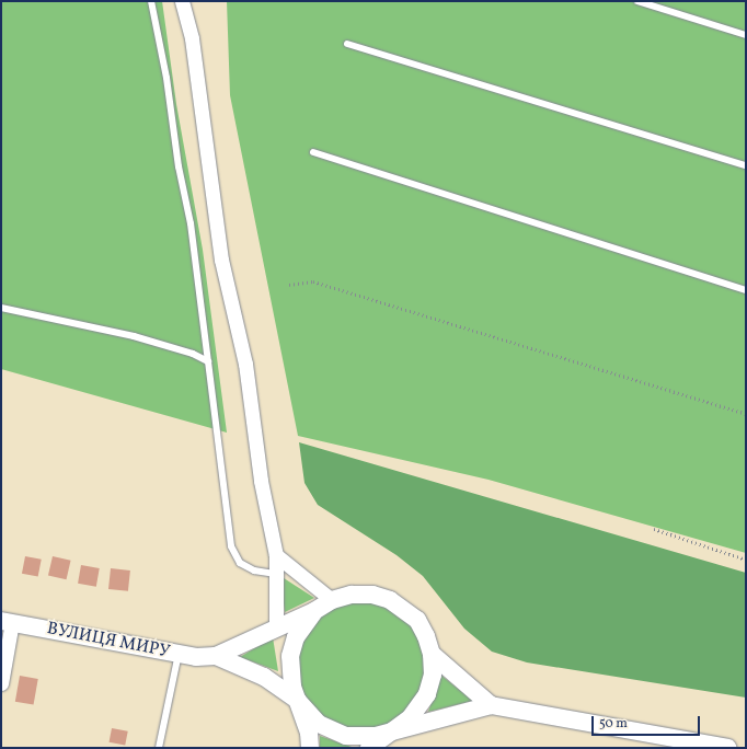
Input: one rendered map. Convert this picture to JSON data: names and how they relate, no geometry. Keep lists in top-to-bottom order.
{
  "streets": {
    "street": ["ВУЛИЦЯ МИРУ"]
  },
  "scale_bar": "50 m"
}
